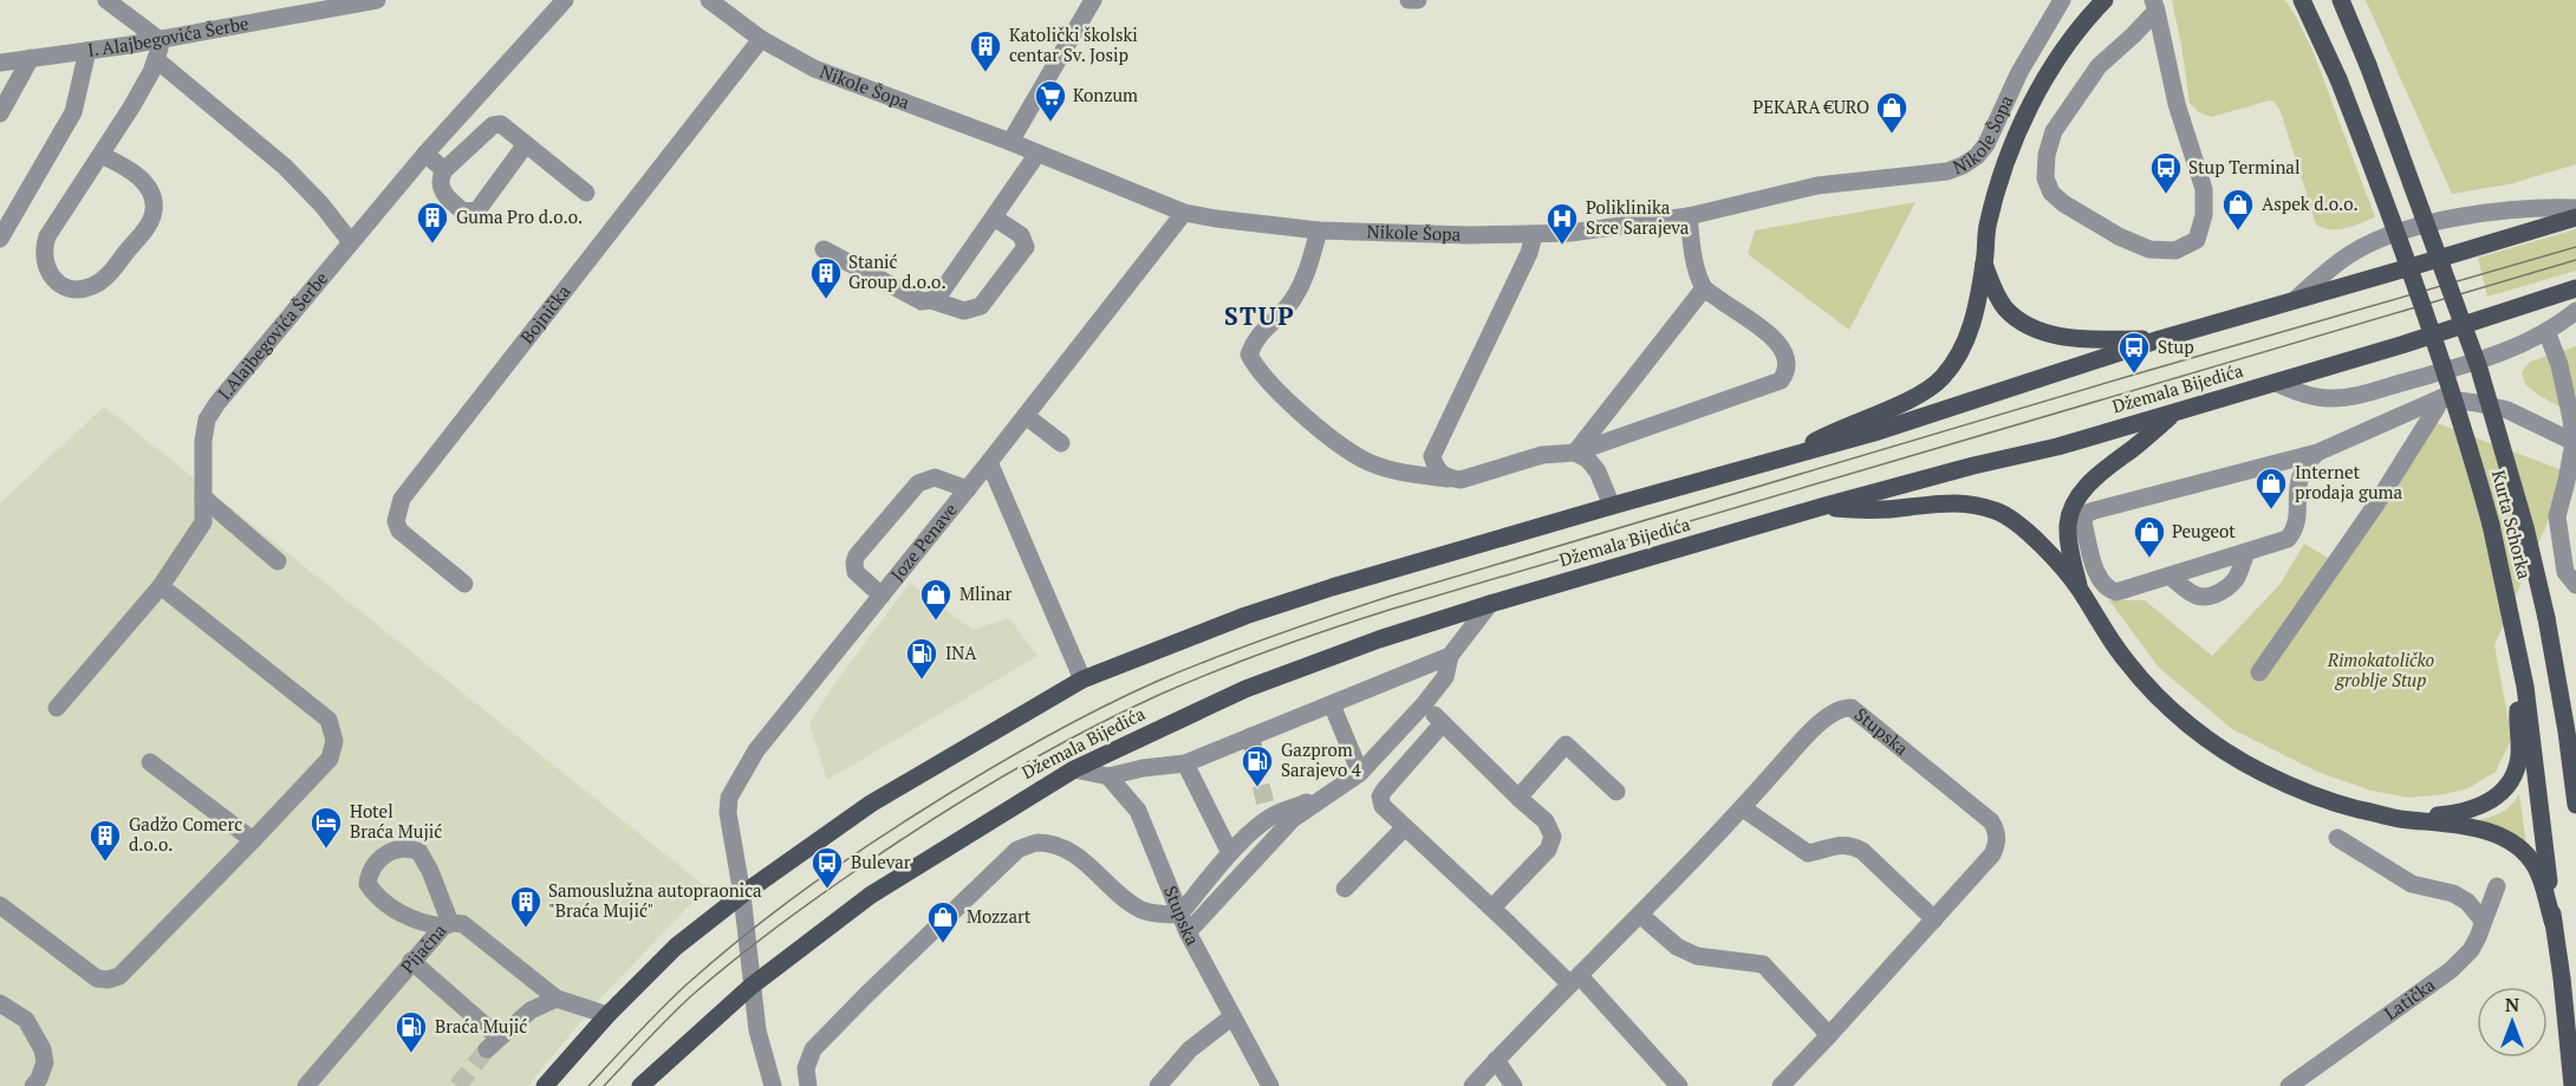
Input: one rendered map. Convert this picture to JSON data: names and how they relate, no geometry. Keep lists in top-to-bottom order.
{
  "streets": {
    "main road": ["Džemala Bijedića", "Kurta Schorka"],
    "street": [
      "I. Alajbegovića Šerbe",
      "Nikole Šopa",
      "Bojnička",
      "I.Alajbegovića Šerbe",
      "Joze Penave",
      "Stupska",
      "Pijačna",
      "Latička"
    ]
  },
  "crossings": [
    ["Nikole Šopa", "Bojnička"],
    ["Nikole Šopa", "Joze Penave"]
  ],
  "districts": ["STUP"],
  "parks": ["Rimokatoličko groblje Stup"],
  "places": {
    "building": [
      "Katolički školski centar Sv. Josip",
      "Guma Pro d.o.o.",
      "Stanić Group d.o.o.",
      "Gadžo Comerc d.o.o.",
      "Samouslužna autopraonica \"Braća Mujić\""
    ],
    "supermarket": ["Konzum"],
    "shop": [
      "PEKARA €URO",
      "Aspek d.o.o.",
      "Internet prodaja guma",
      "Peugeot",
      "Mlinar",
      "Mozzart"
    ],
    "bus stop": ["Stup Terminal", "Stup", "Bulevar"],
    "hospital": ["Poliklinika Srce Sarajeva"],
    "fuel station": ["INA", "Gazprom Sarajevo 4", "Braća Mujić"],
    "hotel": ["Hotel Braća Mujić"]
  },
  "north": "top"
}
